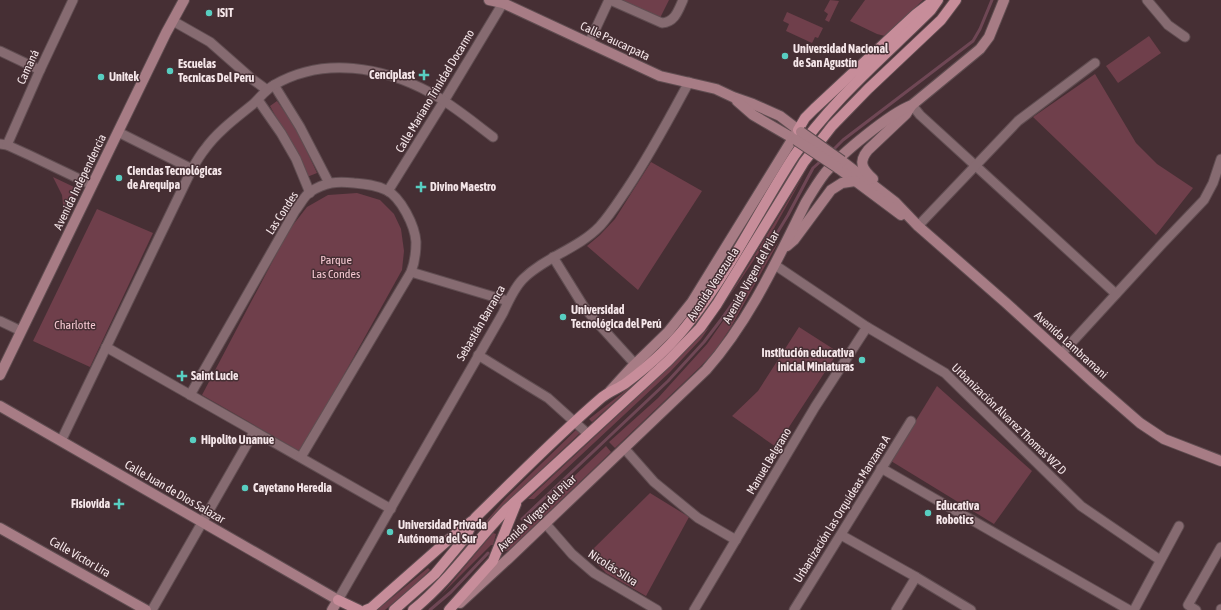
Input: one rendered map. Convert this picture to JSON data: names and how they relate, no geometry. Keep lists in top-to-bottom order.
{
  "streets": {
    "main road": [
      "Calle Paucarpata",
      "Avenida Independencia",
      "Avenida Virgen del Pilar",
      "Avenida Venezuela",
      "Sebastián Barranca",
      "Avenida Lambramani",
      "Calle Juan de Dios Salazar",
      "Calle Víctor Lira"
    ],
    "street": [
      "Camaná",
      "Calle Mariano Trinidad Docarmo",
      "Las Condes",
      "Urbanización Alvarez Thomas WZ D",
      "Manuel Belgrano",
      "Urbanización las Orquídeas Manzana A",
      "Nicolás SIlva"
    ]
  },
  "crossings": [
    ["Calle Paucarpata", "Calle Mariano Trinidad Docarmo"],
    ["Calle Paucarpata", "Avenida Venezuela"],
    ["Calle Paucarpata", "Sebastián Barranca"],
    ["Calle Paucarpata", "Avenida Lambramani"],
    ["Calle Mariano Trinidad Docarmo", "Las Condes"],
    ["Avenida Virgen del Pilar", "Urbanización Alvarez Thomas WZ D"],
    ["Avenida Virgen del Pilar", "Nicolás SIlva"],
    ["Sebastián Barranca", "Calle Juan de Dios Salazar"],
    ["Urbanización Alvarez Thomas WZ D", "Manuel Belgrano"]
  ],
  "parks": ["Parque Las Condes", "Charlotte"],
  "places": {
    "other": [
      "ISIT",
      "Universidad Nacional de San Agustín",
      "Escuelas Tecnicas Del Peru",
      "Unitek",
      "Ciencias Tecnológicas de Arequipa",
      "Universidad Tecnológica del Perú",
      "Institución educativa inicial Miniaturas",
      "Hipolito Unanue",
      "Cayetano Heredia",
      "Educativa Robotics",
      "Universidad Privada Autónoma del Sur"
    ],
    "health": [
      "Cenciplast",
      "Divino Maestro",
      "Saint Lucie",
      "Fisiovida"
    ]
  }
}
